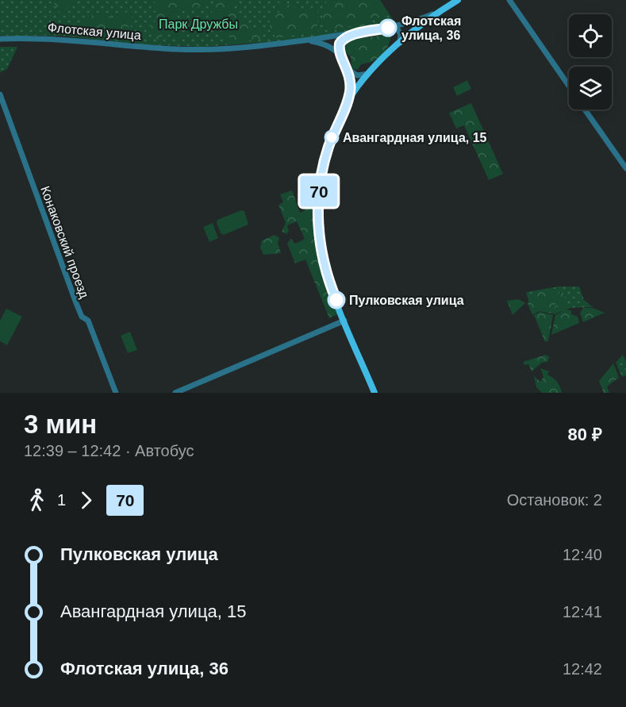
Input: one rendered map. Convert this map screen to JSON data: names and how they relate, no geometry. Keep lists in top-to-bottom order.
{
  "streets": {
    "main road": ["Флотская улица"],
    "street": ["Конаковский проезд"]
  },
  "parks": ["Парк Дружбы"],
  "places": ["Флотская улица, 36", "Авангардная улица, 15", "Пулковская улица"],
  "lines": ["bus line 70"],
  "page": {
    "on_map": "70",
    "heading": ["3 мин", "12:39 – 12:42 · Автобус", "80 ₽"],
    "legs": ["1", "70", "Остановок: 2"],
    "list": [
      {
        "name": "Пулковская улица",
        "value": "12:40"
      },
      {
        "name": "Авангардная улица, 15",
        "value": "12:41"
      },
      {
        "name": "Флотская улица, 36",
        "value": "12:42"
      }
    ]
  }
}
